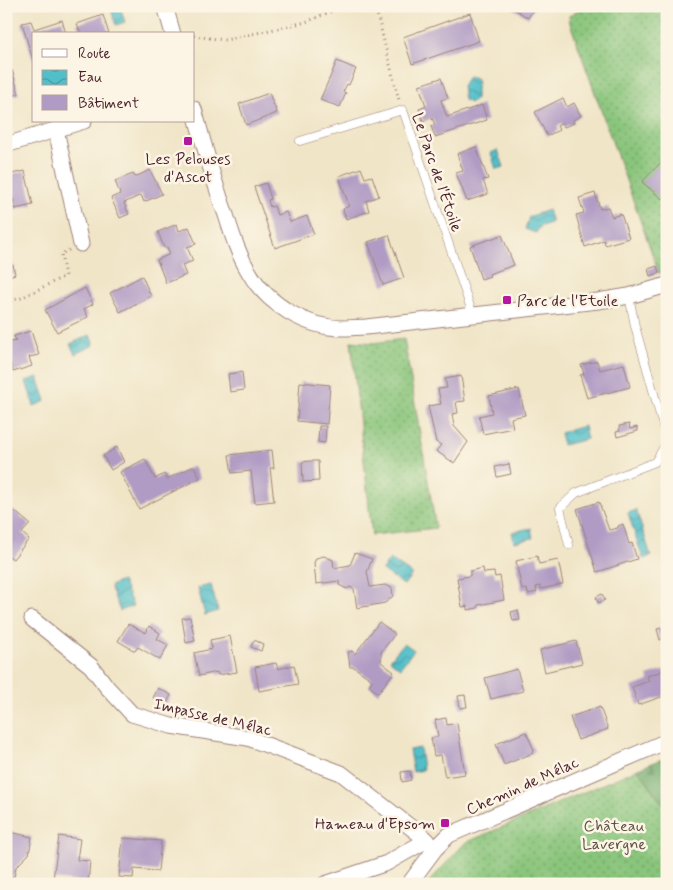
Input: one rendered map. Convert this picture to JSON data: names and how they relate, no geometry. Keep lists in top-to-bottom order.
{
  "streets": {
    "street": ["Impasse de Mélac", "Chemin de Mélac"],
    "lane": ["Le Parc de l'Étoile"]
  },
  "crossings": [
    ["Impasse de Mélac", "Chemin de Mélac"]
  ],
  "parks": ["Château Lavergne"],
  "places": {
    "transit": ["Les Pelouses d'Ascot", "Parc de l'Etoile", "Hameau d'Epsom"]
  },
  "legend": ["Route", "Eau", "Bâtiment"]
}
